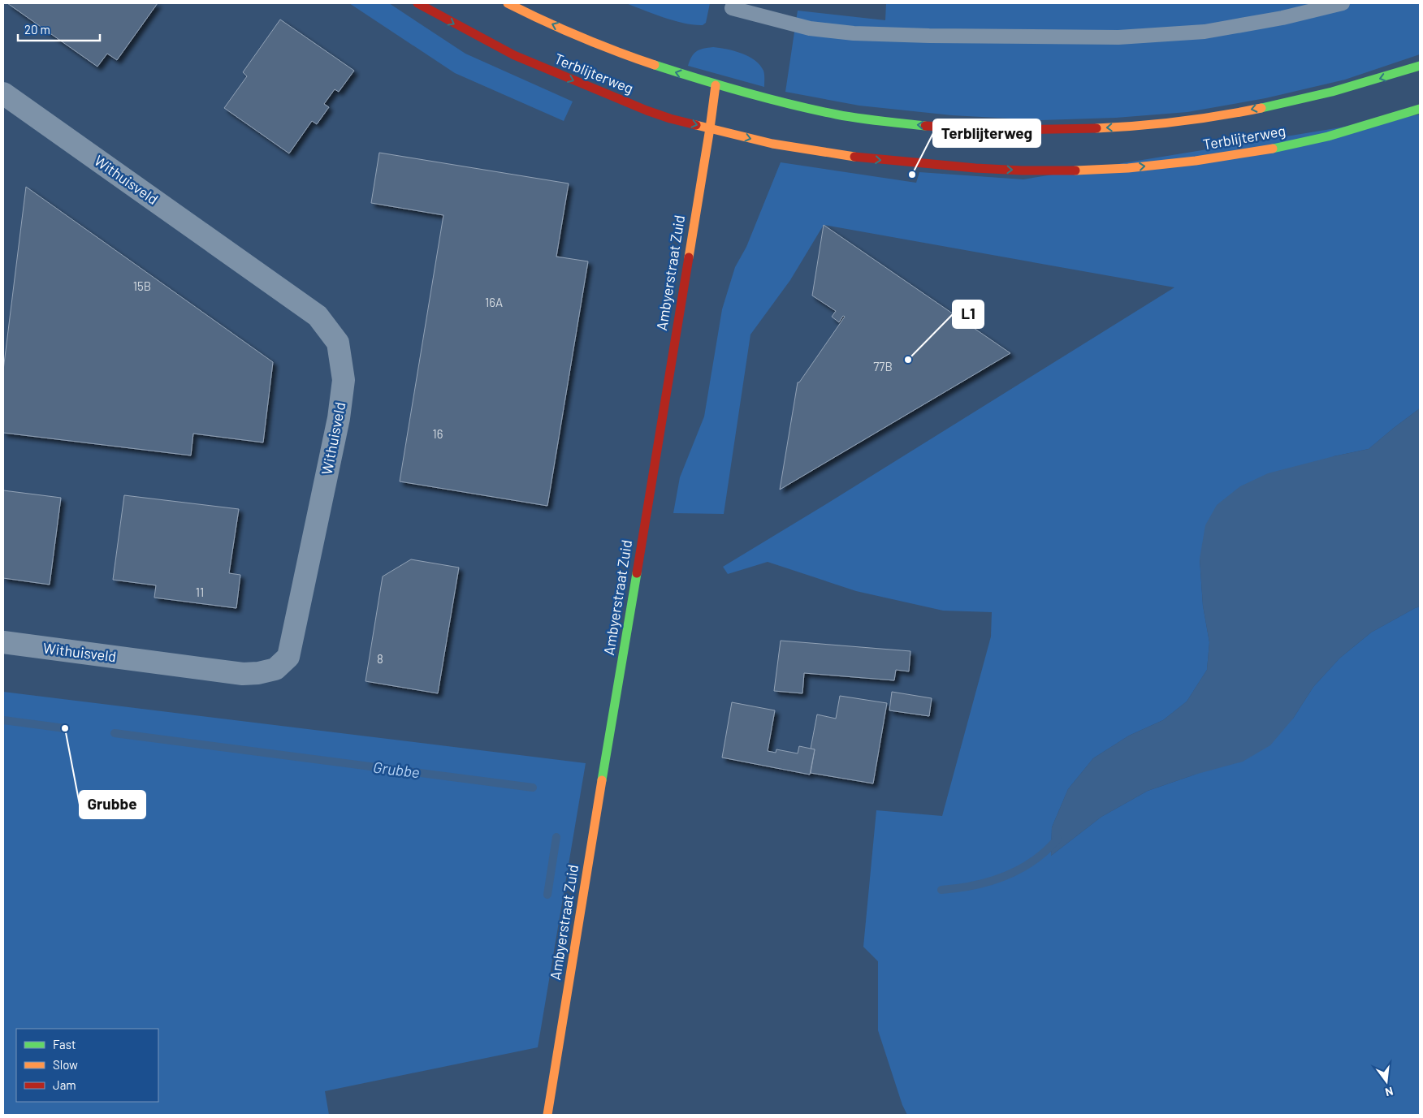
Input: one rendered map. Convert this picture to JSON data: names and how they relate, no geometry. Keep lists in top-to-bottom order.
{
  "streets": {
    "main road": ["Terblijterweg", "Ambyerstraat Zuid"],
    "street": ["Withuisveld"]
  },
  "crossings": [
    ["Terblijterweg", "Ambyerstraat Zuid"]
  ],
  "water": ["Grubbe"],
  "places": ["Terblijterweg", "L1", "Grubbe"],
  "house_numbers": [
    "15B",
    "16A",
    "77B",
    "16",
    "11",
    "8"
  ],
  "legend": ["Fast", "Slow", "Jam"],
  "scale_bar": "20 m",
  "north": "bottom"
}
